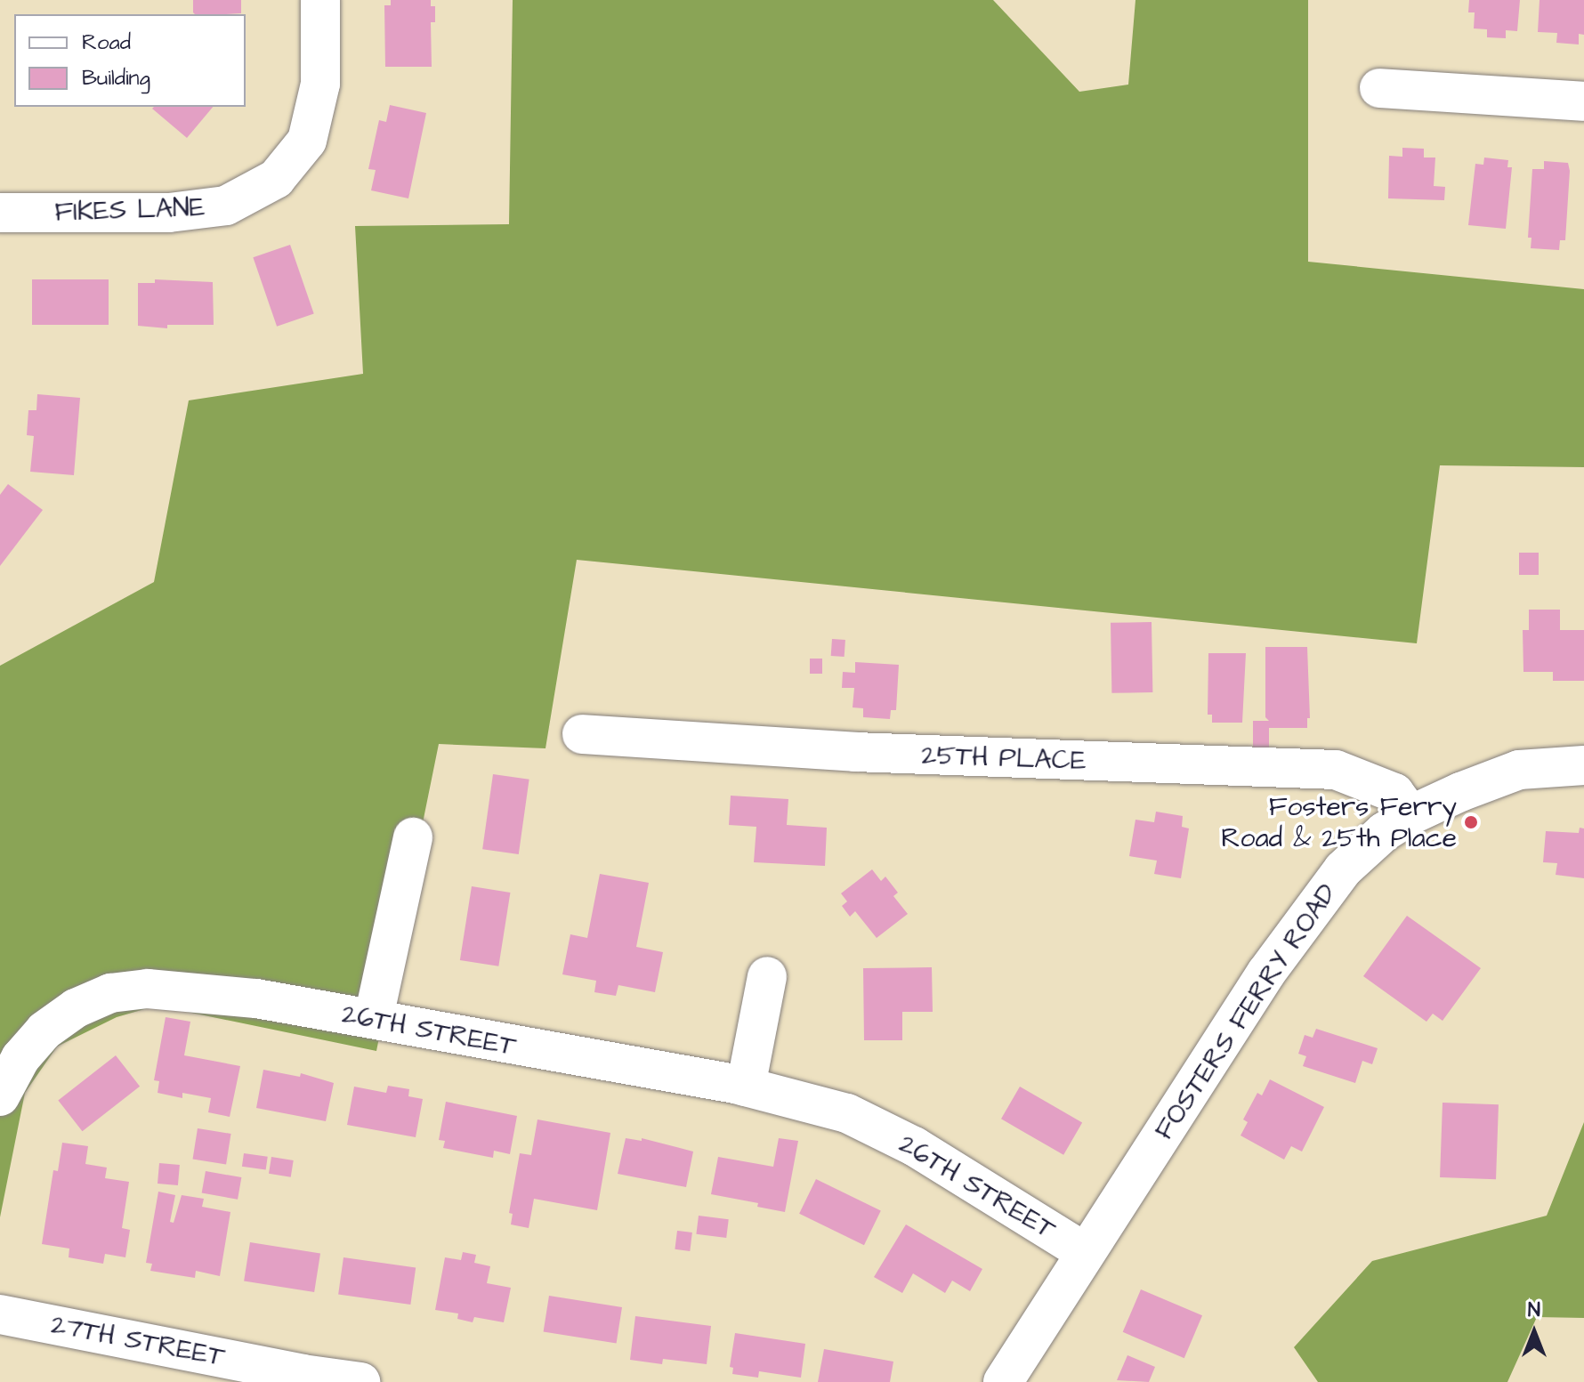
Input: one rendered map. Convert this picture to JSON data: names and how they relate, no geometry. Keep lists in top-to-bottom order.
{
  "streets": {
    "street": [
      "FIKES LANE",
      "25TH PLACE",
      "FOSTERS FERRY ROAD",
      "26TH STREET",
      "27TH STREET"
    ]
  },
  "crossings": [
    ["25TH PLACE", "FOSTERS FERRY ROAD"],
    ["FOSTERS FERRY ROAD", "26TH STREET"]
  ],
  "places": ["Fosters Ferry Road & 25th Place"],
  "legend": ["Road", "Building"],
  "north": "top"
}
